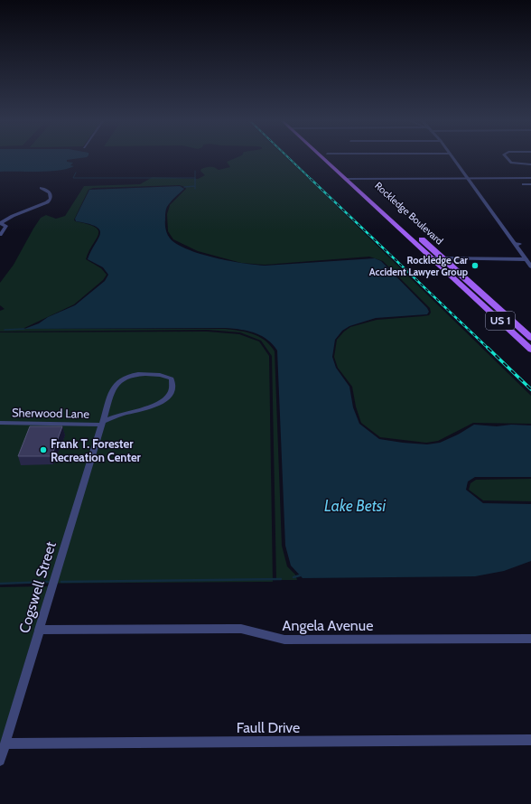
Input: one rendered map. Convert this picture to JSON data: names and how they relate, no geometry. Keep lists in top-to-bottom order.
{
  "streets": {
    "main road": ["Rockledge Boulevard", "US 1"],
    "street": [
      "Sherwood Lane",
      "Cogswell Street",
      "Angela Avenue",
      "Faull Drive"
    ]
  },
  "crossings": [
    ["Rockledge Boulevard", "US 1"],
    ["Sherwood Lane", "Cogswell Street"],
    ["Cogswell Street", "Angela Avenue"],
    ["Cogswell Street", "Faull Drive"]
  ],
  "water": ["Lake Betsi"],
  "places": ["Rockledge Car Accident Lawyer Group", "Frank T. Forester Recreation Center"]
}
